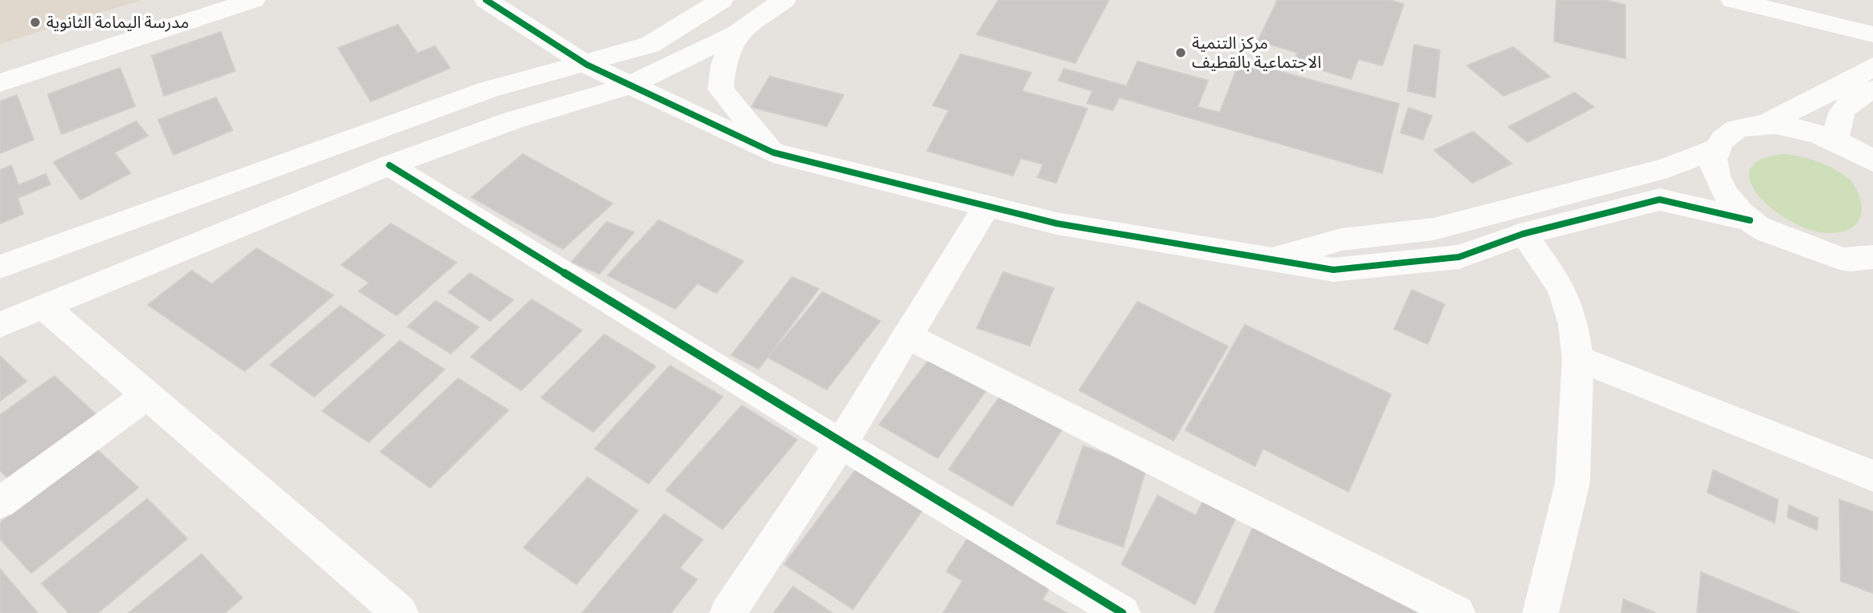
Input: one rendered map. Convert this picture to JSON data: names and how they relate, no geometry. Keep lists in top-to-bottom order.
{
  "places": ["مدرسة اليمامة الثانوية", "مركز التنمية الاجتماعية بالقطيف"]
}
